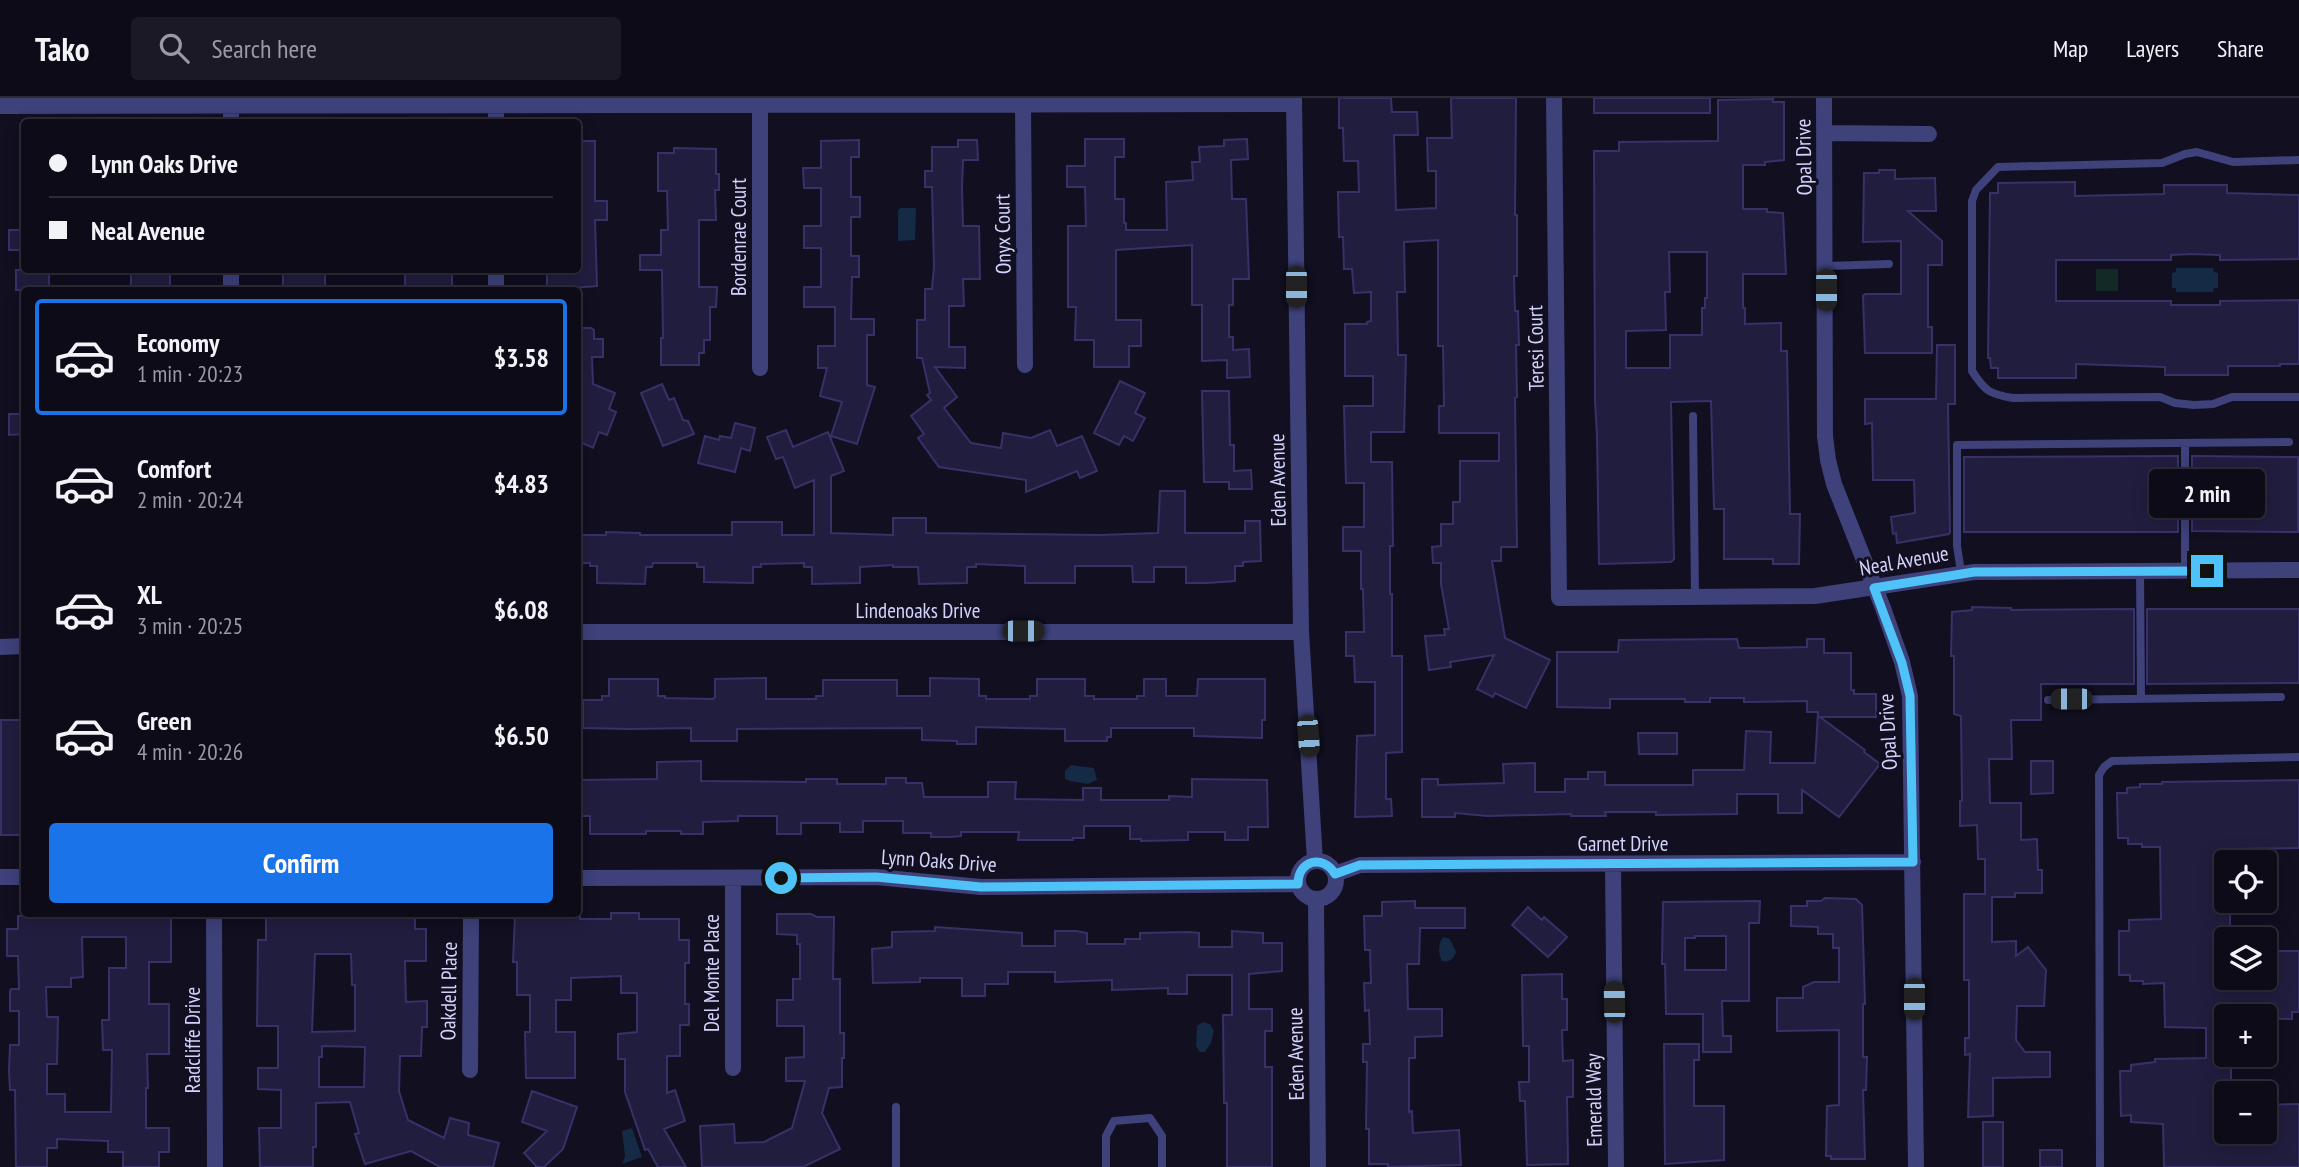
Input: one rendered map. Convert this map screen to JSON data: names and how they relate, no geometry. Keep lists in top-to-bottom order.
{
  "streets": {
    "street": [
      "Opal Drive",
      "Onyx Court",
      "Bordenrae Court",
      "Teresi Court",
      "Eden Avenue",
      "Neal Avenue",
      "Lindenoaks Drive",
      "Garnet Drive",
      "Lynn Oaks Drive",
      "Del Monte Place",
      "Oakdell Place",
      "Radcliffe Drive",
      "Emerald Way"
    ]
  },
  "crossings": [
    ["Opal Drive", "Neal Avenue"],
    ["Opal Drive", "Garnet Drive"],
    ["Teresi Court", "Neal Avenue"],
    ["Eden Avenue", "Lindenoaks Drive"],
    ["Eden Avenue", "Garnet Drive"],
    ["Eden Avenue", "Lynn Oaks Drive"],
    ["Garnet Drive", "Lynn Oaks Drive"],
    ["Garnet Drive", "Emerald Way"],
    ["Lynn Oaks Drive", "Del Monte Place"]
  ],
  "page": {
    "header": "Tako",
    "search": "Search here",
    "nav": ["Map", "Layers", "Share"],
    "banner": ["Lynn Oaks Drive", "Neal Avenue"],
    "list": [
      {
        "name": "Economy",
        "note": "1 min · 20:23",
        "value": "$3.58"
      },
      {
        "name": "Comfort",
        "note": "2 min · 20:24",
        "value": "$4.83"
      },
      {
        "name": "XL",
        "note": "3 min · 20:25",
        "value": "$6.08"
      },
      {
        "name": "Green",
        "note": "4 min · 20:26",
        "value": "$6.50"
      }
    ],
    "bubble": "2 min",
    "buttons": "Confirm",
    "map_buttons": ["+", "−"]
  }
}
